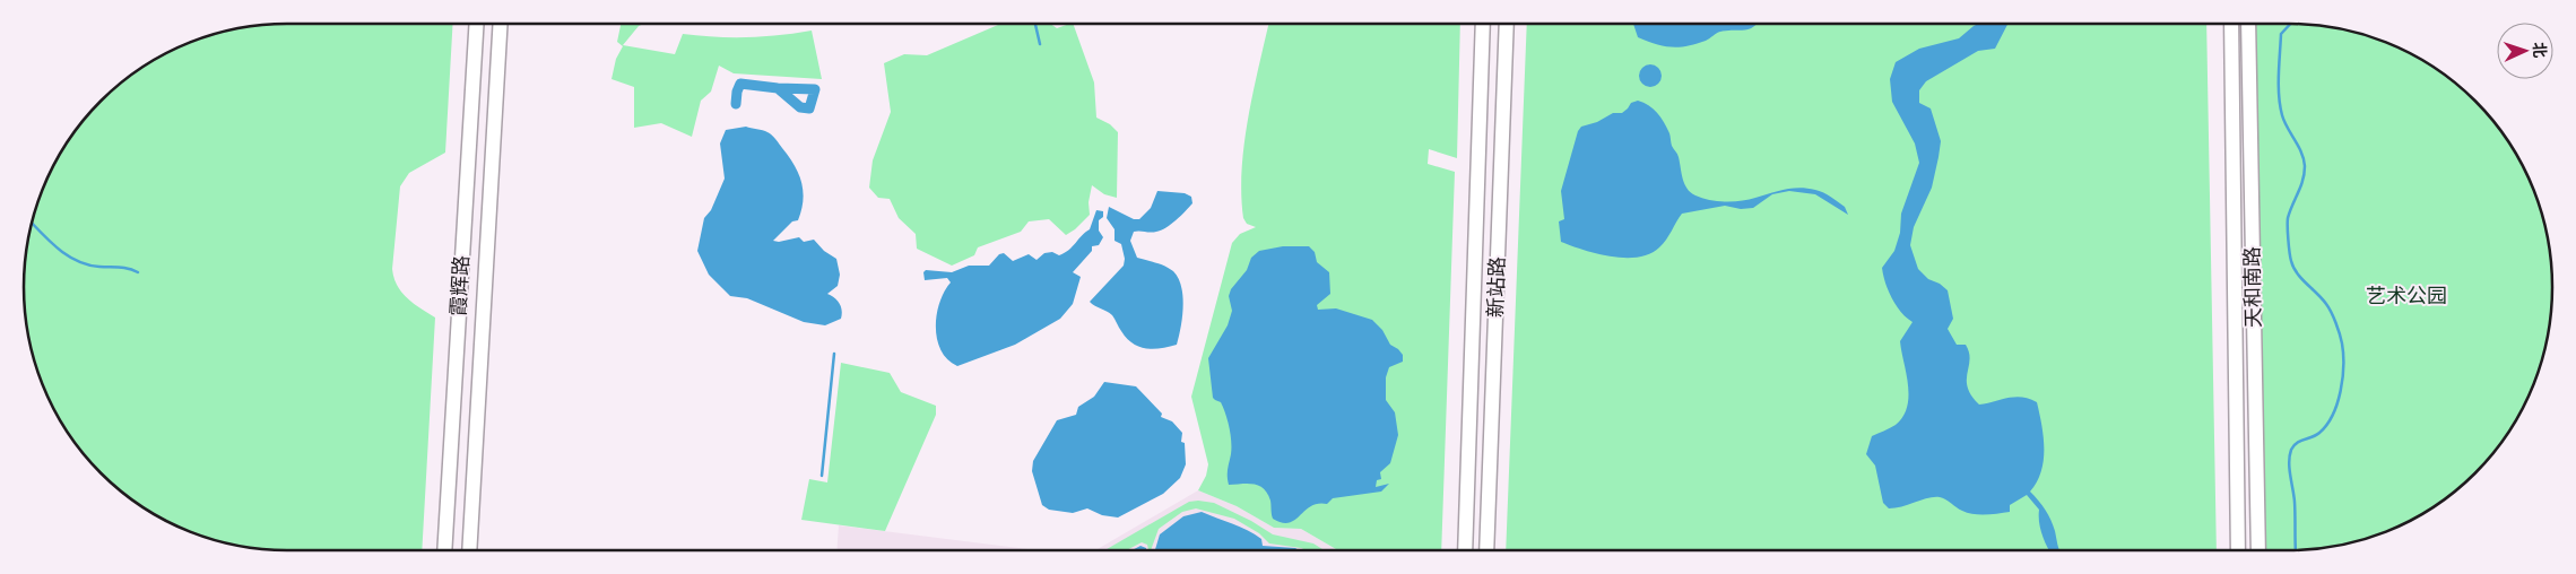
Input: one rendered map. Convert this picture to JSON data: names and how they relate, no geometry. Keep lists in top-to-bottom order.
{
  "streets": {
    "street": ["霞辉路", "新站路", "天和南路"]
  },
  "parks": ["艺术公园"],
  "north": "right"
}
